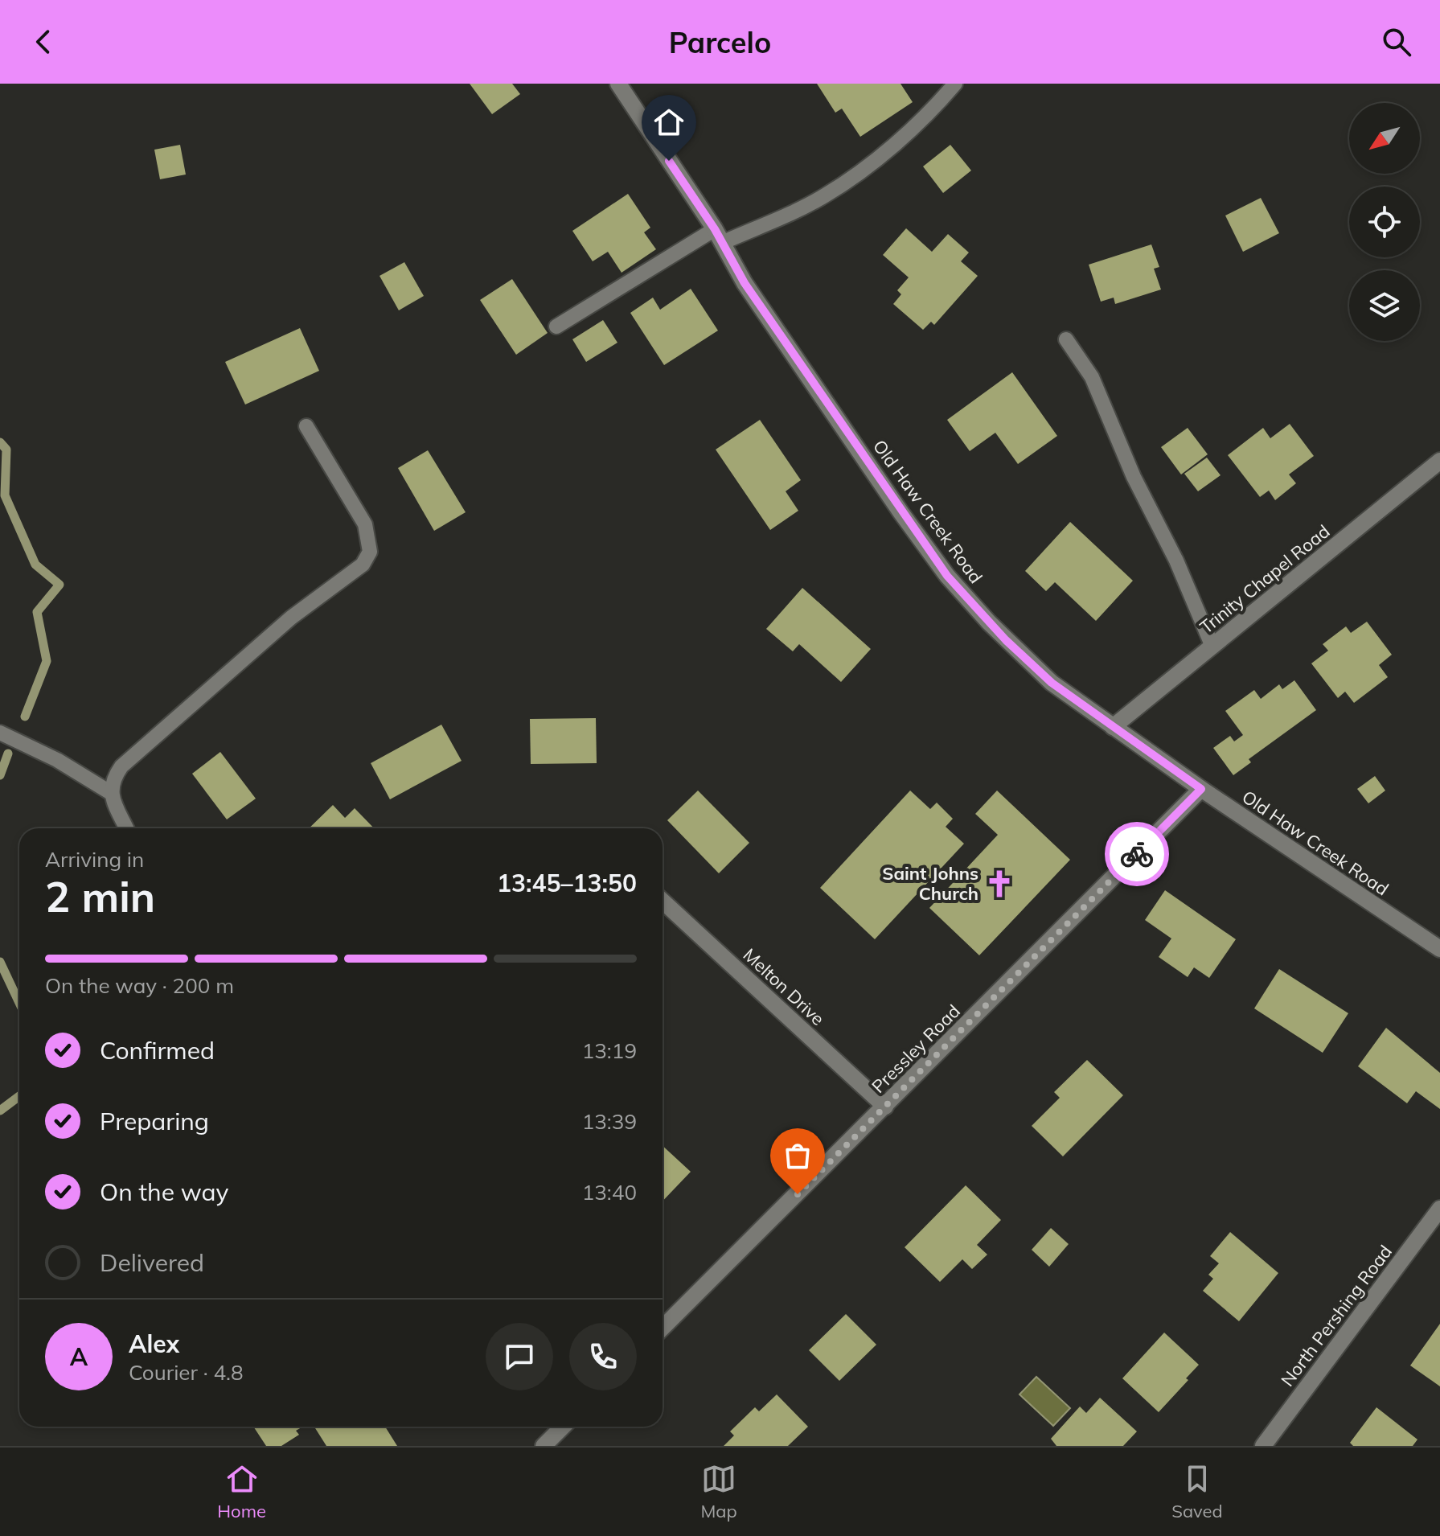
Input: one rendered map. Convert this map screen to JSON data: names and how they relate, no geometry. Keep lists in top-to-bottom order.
{
  "streets": {
    "street": [
      "Old Haw Creek Road",
      "Trinity Chapel Road",
      "Melton Drive",
      "Pressley Road",
      "North Pershing Road"
    ]
  },
  "crossings": [
    ["Old Haw Creek Road", "Trinity Chapel Road"],
    ["Old Haw Creek Road", "Pressley Road"],
    ["Melton Drive", "Pressley Road"]
  ],
  "places": {
    "church": ["Saint Johns Church"]
  },
  "north": "bottom left",
  "page": {
    "header": "Parcelo",
    "heading": ["2 min", "Arriving in", "13:45–13:50"],
    "panel": ["Alex", "Courier · 4.8"],
    "bar": "On the way · 200 m",
    "list": [
      ["Confirmed", "13:19"],
      ["Preparing", "13:39"],
      ["On the way", "13:40"],
      "Delivered"
    ],
    "round": "A",
    "tabs": ["Home", "Map", "Saved"]
  }
}
